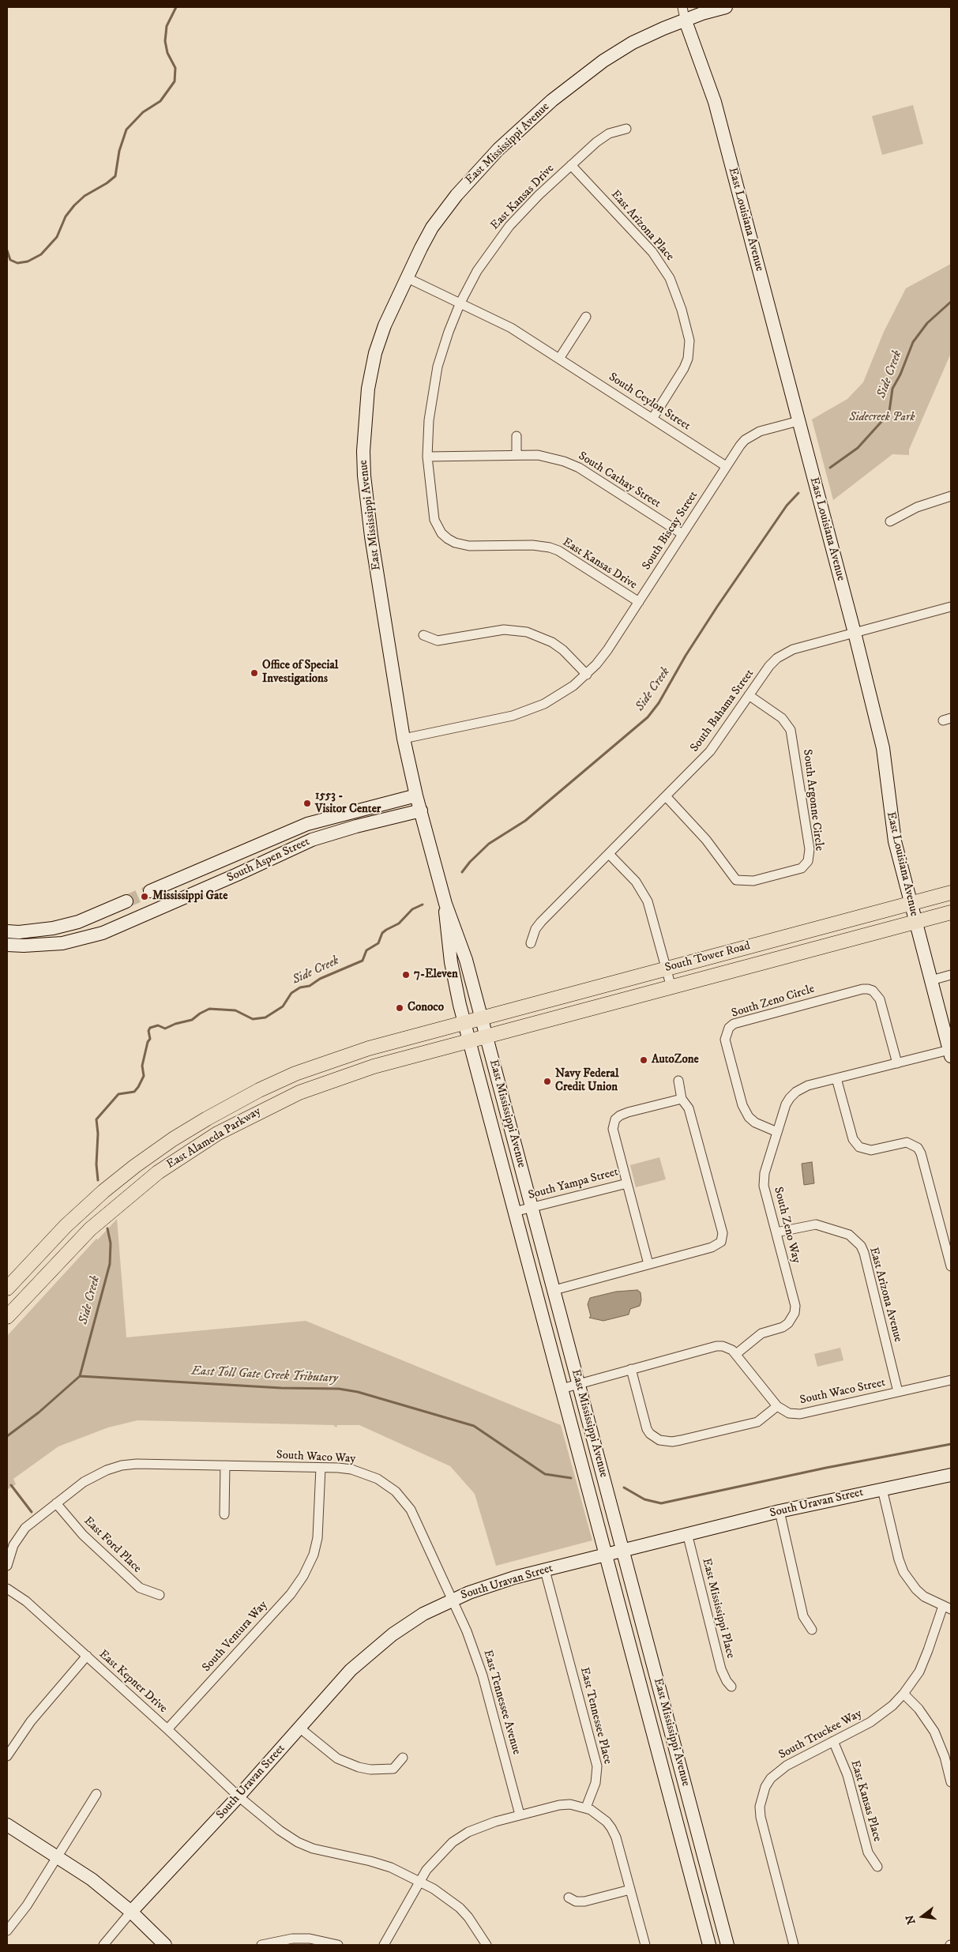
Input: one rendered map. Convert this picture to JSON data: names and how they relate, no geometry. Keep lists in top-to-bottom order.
{
  "streets": {
    "main road": [
      "East Mississippi Avenue",
      "East Louisiana Avenue",
      "South Aspen Street",
      "South Tower Road",
      "East Alameda Parkway",
      "South Uravan Street"
    ],
    "street": [
      "East Kansas Drive",
      "East Arizona Place",
      "South Ceylon Street",
      "South Cathay Street",
      "South Biscay Street",
      "South Bahama Street",
      "South Argonne Circle",
      "South Zeno Circle",
      "South Yampa Street",
      "South Zeno Way",
      "East Arizona Avenue",
      "South Waco Street",
      "South Waco Way",
      "East Ford Place",
      "East Mississippi Place",
      "South Ventura Way",
      "East Kepner Drive",
      "East Tennessee Avenue",
      "East Tennessee Place",
      "South Truckee Way",
      "East Kansas Place"
    ]
  },
  "crossings": [
    ["East Mississippi Avenue", "East Louisiana Avenue"],
    ["East Mississippi Avenue", "South Ceylon Street"],
    ["East Mississippi Avenue", "South Biscay Street"],
    ["East Mississippi Avenue", "South Aspen Street"],
    ["East Mississippi Avenue", "South Tower Road"],
    ["East Mississippi Avenue", "East Alameda Parkway"],
    ["East Mississippi Avenue", "South Yampa Street"],
    ["East Mississippi Avenue", "South Waco Street"],
    ["East Mississippi Avenue", "South Uravan Street"],
    ["East Kansas Drive", "East Arizona Place"],
    ["East Kansas Drive", "South Ceylon Street"],
    ["East Kansas Drive", "South Cathay Street"],
    ["East Kansas Drive", "South Biscay Street"],
    ["East Louisiana Avenue", "South Biscay Street"],
    ["East Louisiana Avenue", "South Bahama Street"],
    ["East Louisiana Avenue", "South Tower Road"],
    ["East Louisiana Avenue", "South Zeno Way"],
    ["East Arizona Place", "South Ceylon Street"],
    ["South Ceylon Street", "South Biscay Street"],
    ["South Cathay Street", "South Biscay Street"],
    ["South Bahama Street", "South Argonne Circle"],
    ["South Tower Road", "East Alameda Parkway"],
    ["South Zeno Circle", "South Zeno Way"],
    ["South Zeno Way", "East Arizona Avenue"],
    ["South Zeno Way", "South Waco Street"],
    ["East Arizona Avenue", "South Waco Street"],
    ["South Waco Way", "South Uravan Street"],
    ["South Waco Way", "East Ford Place"],
    ["South Waco Way", "South Ventura Way"],
    ["South Waco Way", "East Tennessee Avenue"],
    ["South Uravan Street", "East Mississippi Place"],
    ["South Uravan Street", "East Kepner Drive"],
    ["South Uravan Street", "East Tennessee Avenue"],
    ["South Uravan Street", "East Tennessee Place"],
    ["South Ventura Way", "East Kepner Drive"],
    ["South Truckee Way", "East Kansas Place"]
  ],
  "water": ["Side Creek", "East Toll Gate Creek Tributary"],
  "parks": ["Sidecreek Park"],
  "places": [
    "Office of Special Investigations",
    "1553 - Visitor Center",
    "Mississippi Gate",
    "7-Eleven",
    "Conoco",
    "AutoZone",
    "Navy Federal Credit Union"
  ],
  "north": "left"
}
